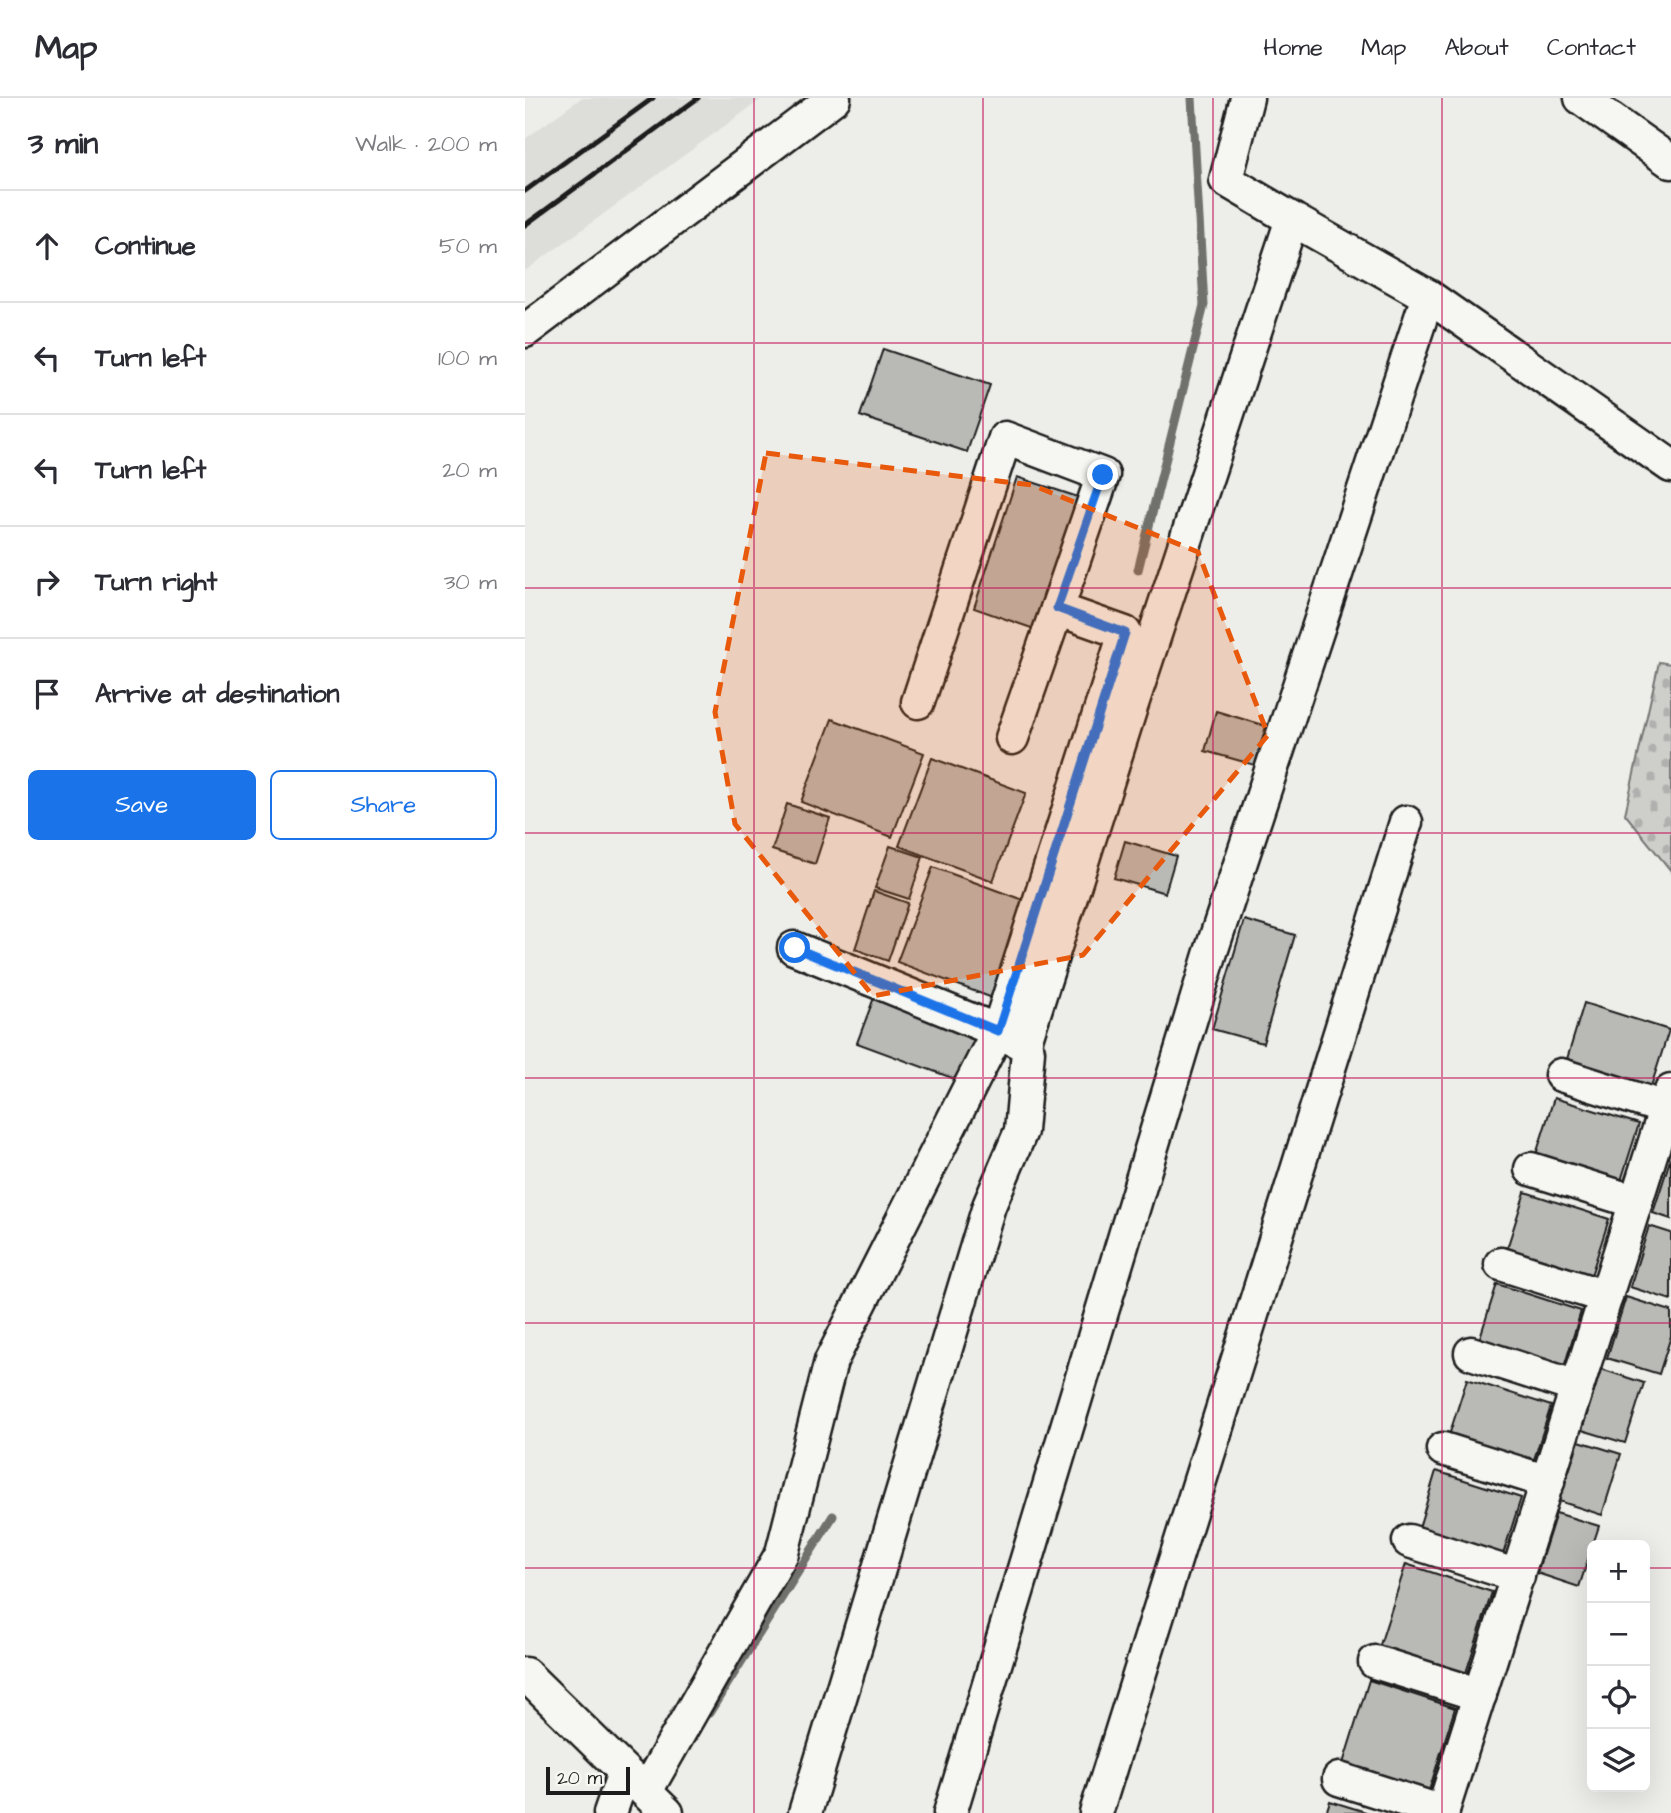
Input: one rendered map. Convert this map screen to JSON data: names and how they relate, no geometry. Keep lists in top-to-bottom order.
{
  "scale_bar": "20 m",
  "page": {
    "header": "Map",
    "nav": [
      "Home",
      "Map",
      "About",
      "Contact"
    ],
    "heading": ["3 min", "Walk · 200 m"],
    "list": [
      ["Continue", "50 m"],
      ["Turn left", "100 m"],
      ["Turn left", "20 m"],
      ["Turn right", "30 m"],
      "Arrive at destination"
    ],
    "buttons": ["Save", "Share"],
    "map_buttons": ["+", "−"],
    "scale": "20 m"
  }
}
